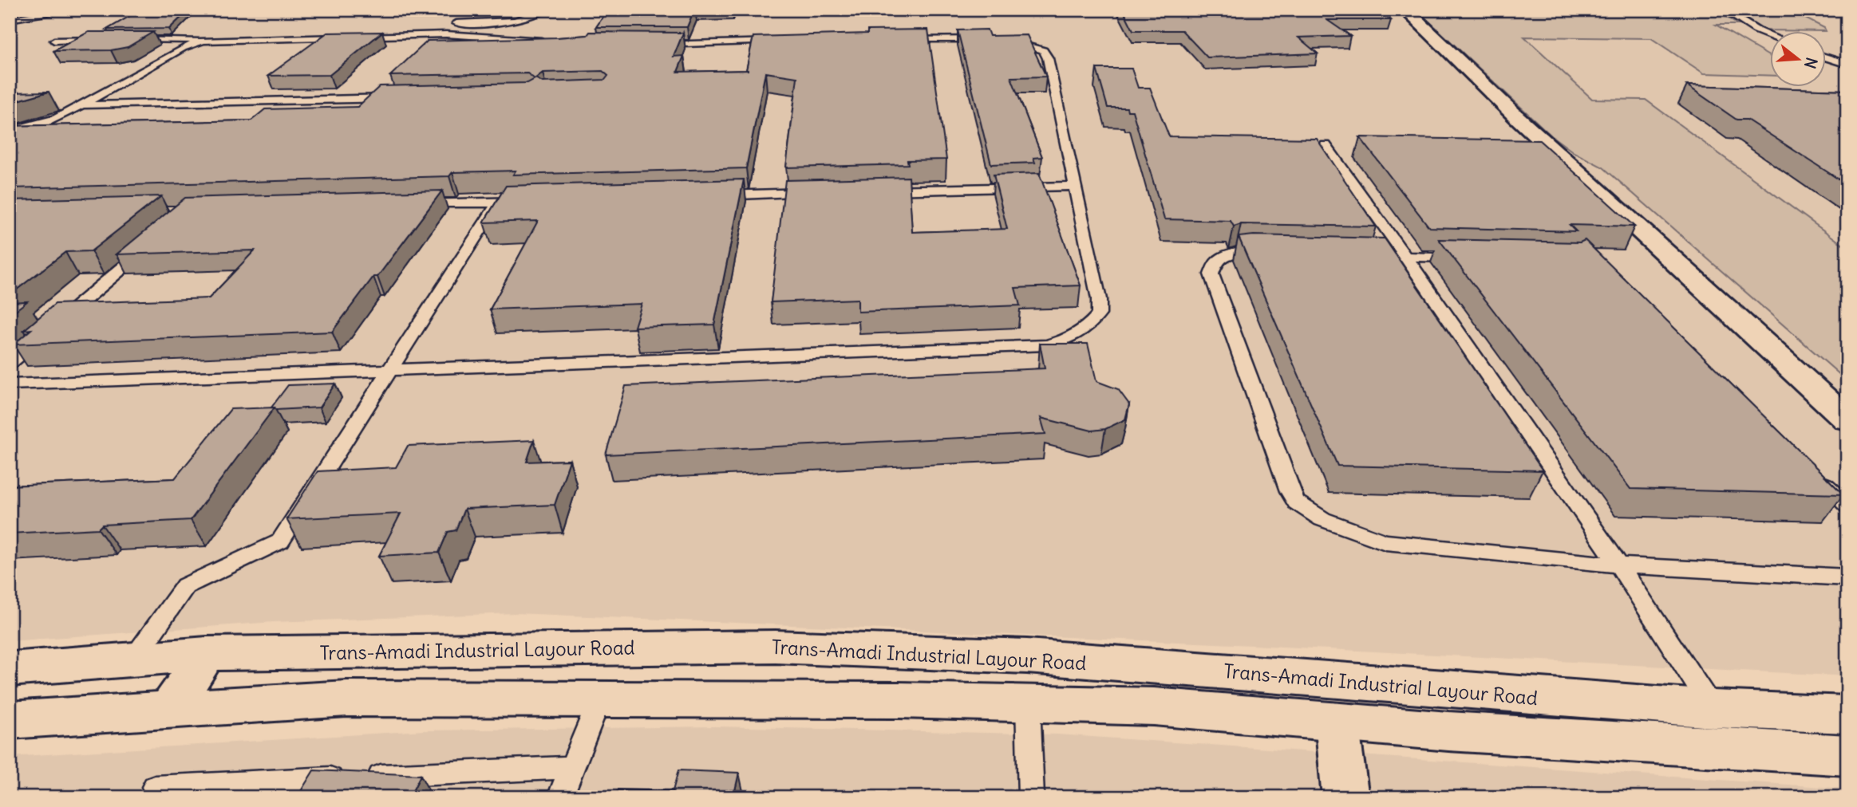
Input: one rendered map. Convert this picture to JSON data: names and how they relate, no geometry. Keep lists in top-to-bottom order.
{
  "streets": {
    "main road": ["Trans-Amadi Industrial Layour Road"]
  },
  "north": "right"
}
